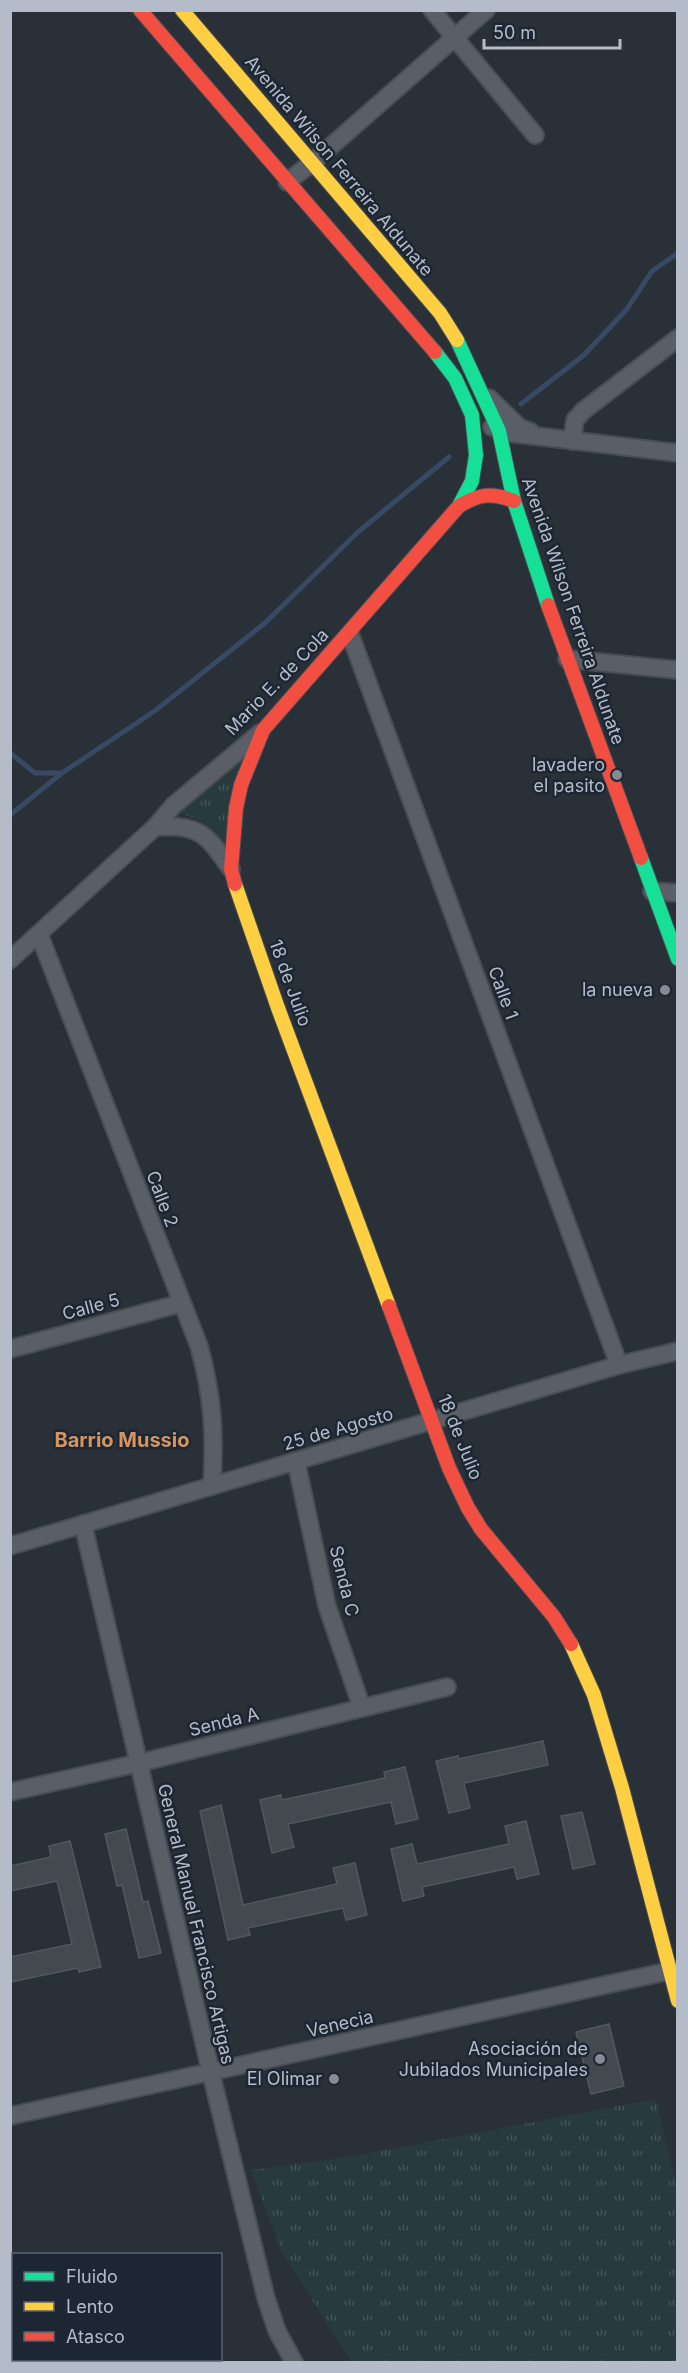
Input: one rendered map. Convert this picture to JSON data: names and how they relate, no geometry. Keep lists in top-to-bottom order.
{
  "streets": {
    "street": [
      "Avenida Wilson Ferreira Aldunate",
      "Mario E. de Cola",
      "18 de Julio",
      "Calle 1",
      "Calle 2",
      "Calle 5",
      "25 de Agosto",
      "Senda C",
      "Senda A",
      "General Manuel Francisco Artigas",
      "Venecia"
    ]
  },
  "crossings": [
    ["Avenida Wilson Ferreira Aldunate", "Mario E. de Cola"],
    ["Mario E. de Cola", "18 de Julio"],
    ["Mario E. de Cola", "Calle 1"],
    ["Mario E. de Cola", "Calle 2"],
    ["18 de Julio", "25 de Agosto"],
    ["18 de Julio", "Venecia"],
    ["Calle 1", "25 de Agosto"],
    ["Calle 2", "Calle 5"],
    ["Calle 2", "25 de Agosto"],
    ["25 de Agosto", "Senda C"],
    ["25 de Agosto", "General Manuel Francisco Artigas"],
    ["Senda C", "Senda A"],
    ["Senda A", "General Manuel Francisco Artigas"],
    ["General Manuel Francisco Artigas", "Venecia"]
  ],
  "districts": ["Barrio Mussio"],
  "places": [
    "lavadero el pasito",
    "la nueva",
    "Asociación de Jubilados Municipales",
    "El Olimar"
  ],
  "legend": ["Fluido", "Lento", "Atasco"],
  "scale_bar": "50 m"
}
